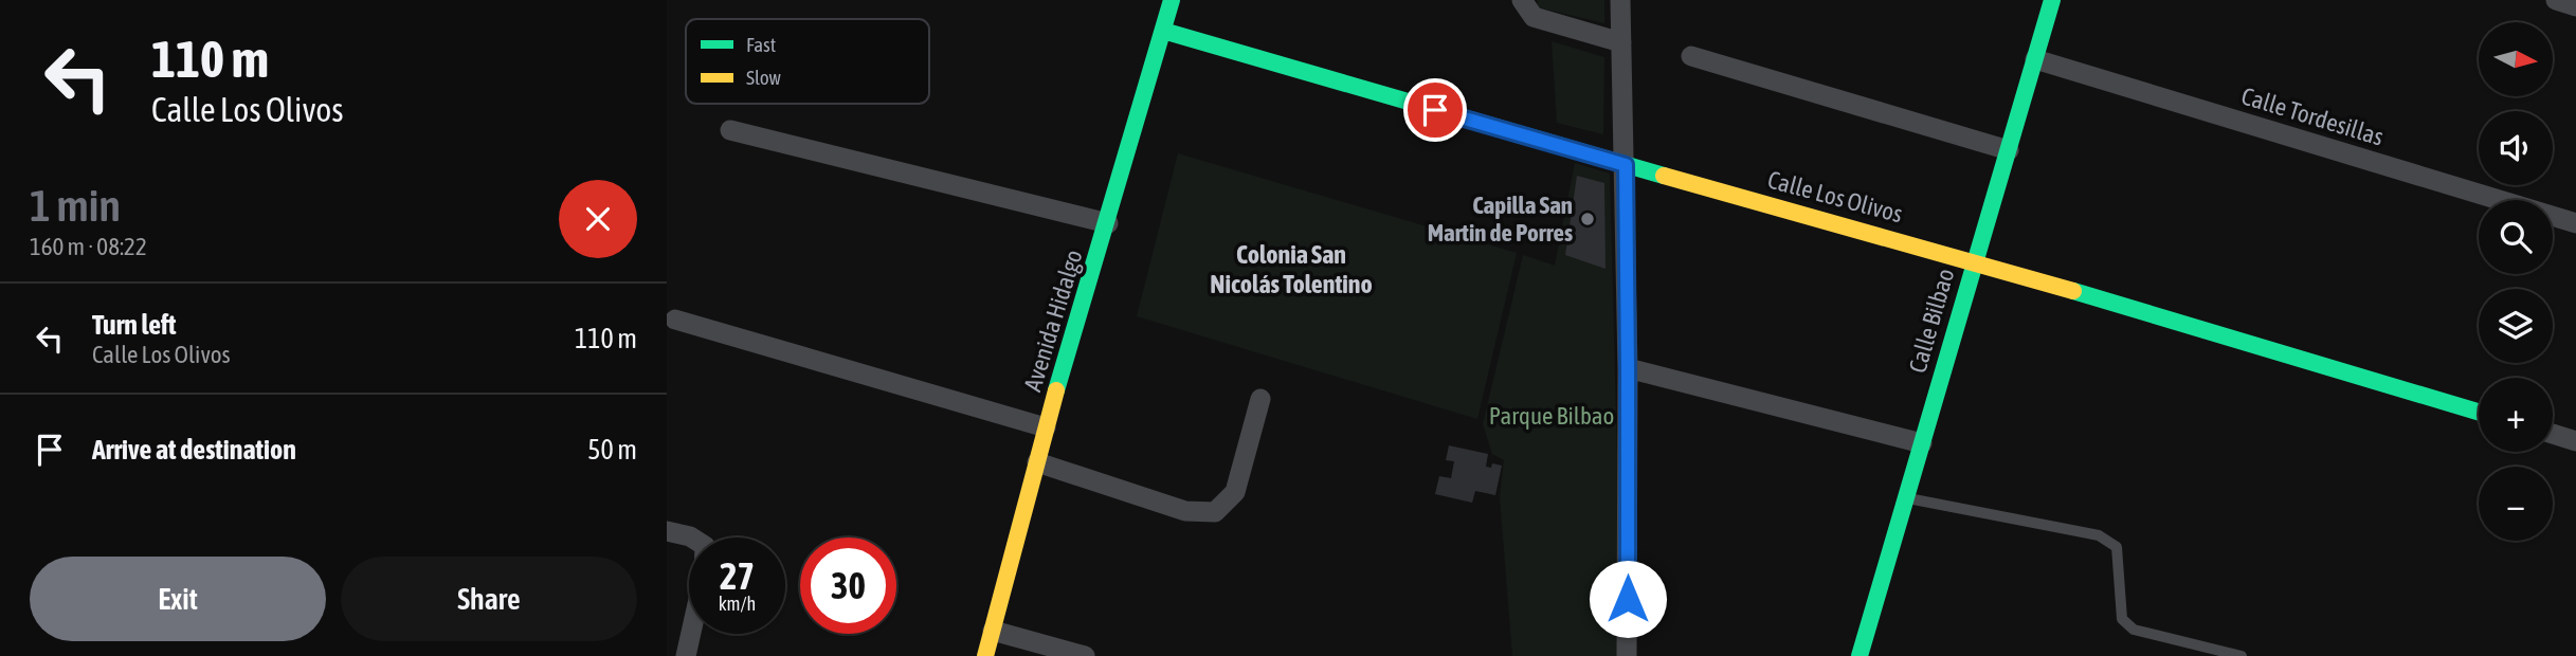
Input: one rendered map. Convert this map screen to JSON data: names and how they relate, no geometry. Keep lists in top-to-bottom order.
{
  "streets": {
    "street": [
      "Calle Tordesillas",
      "Calle Los Olivos",
      "Avenida Hidalgo",
      "Calle Bilbao"
    ]
  },
  "crossings": [
    ["Calle Tordesillas", "Calle Bilbao"],
    ["Calle Los Olivos", "Avenida Hidalgo"],
    ["Calle Los Olivos", "Calle Bilbao"]
  ],
  "districts": ["Colonia San Nicolás Tolentino"],
  "parks": ["Parque Bilbao"],
  "places": ["Capilla San Martin de Porres"],
  "legend": ["Fast", "Slow"],
  "north": "right",
  "page": {
    "turn": ["110 m", "Calle Los Olivos"],
    "map_buttons": ["+", "−"],
    "heading": ["1 min", "160 m · 08:22"],
    "list": [
      {
        "name": "Turn left",
        "note": "Calle Los Olivos",
        "value": "110 m"
      },
      {
        "name": "Arrive at destination",
        "value": "50 m"
      }
    ],
    "speed": "27 km/h",
    "limit": "30",
    "buttons": ["Exit", "Share"]
  }
}
